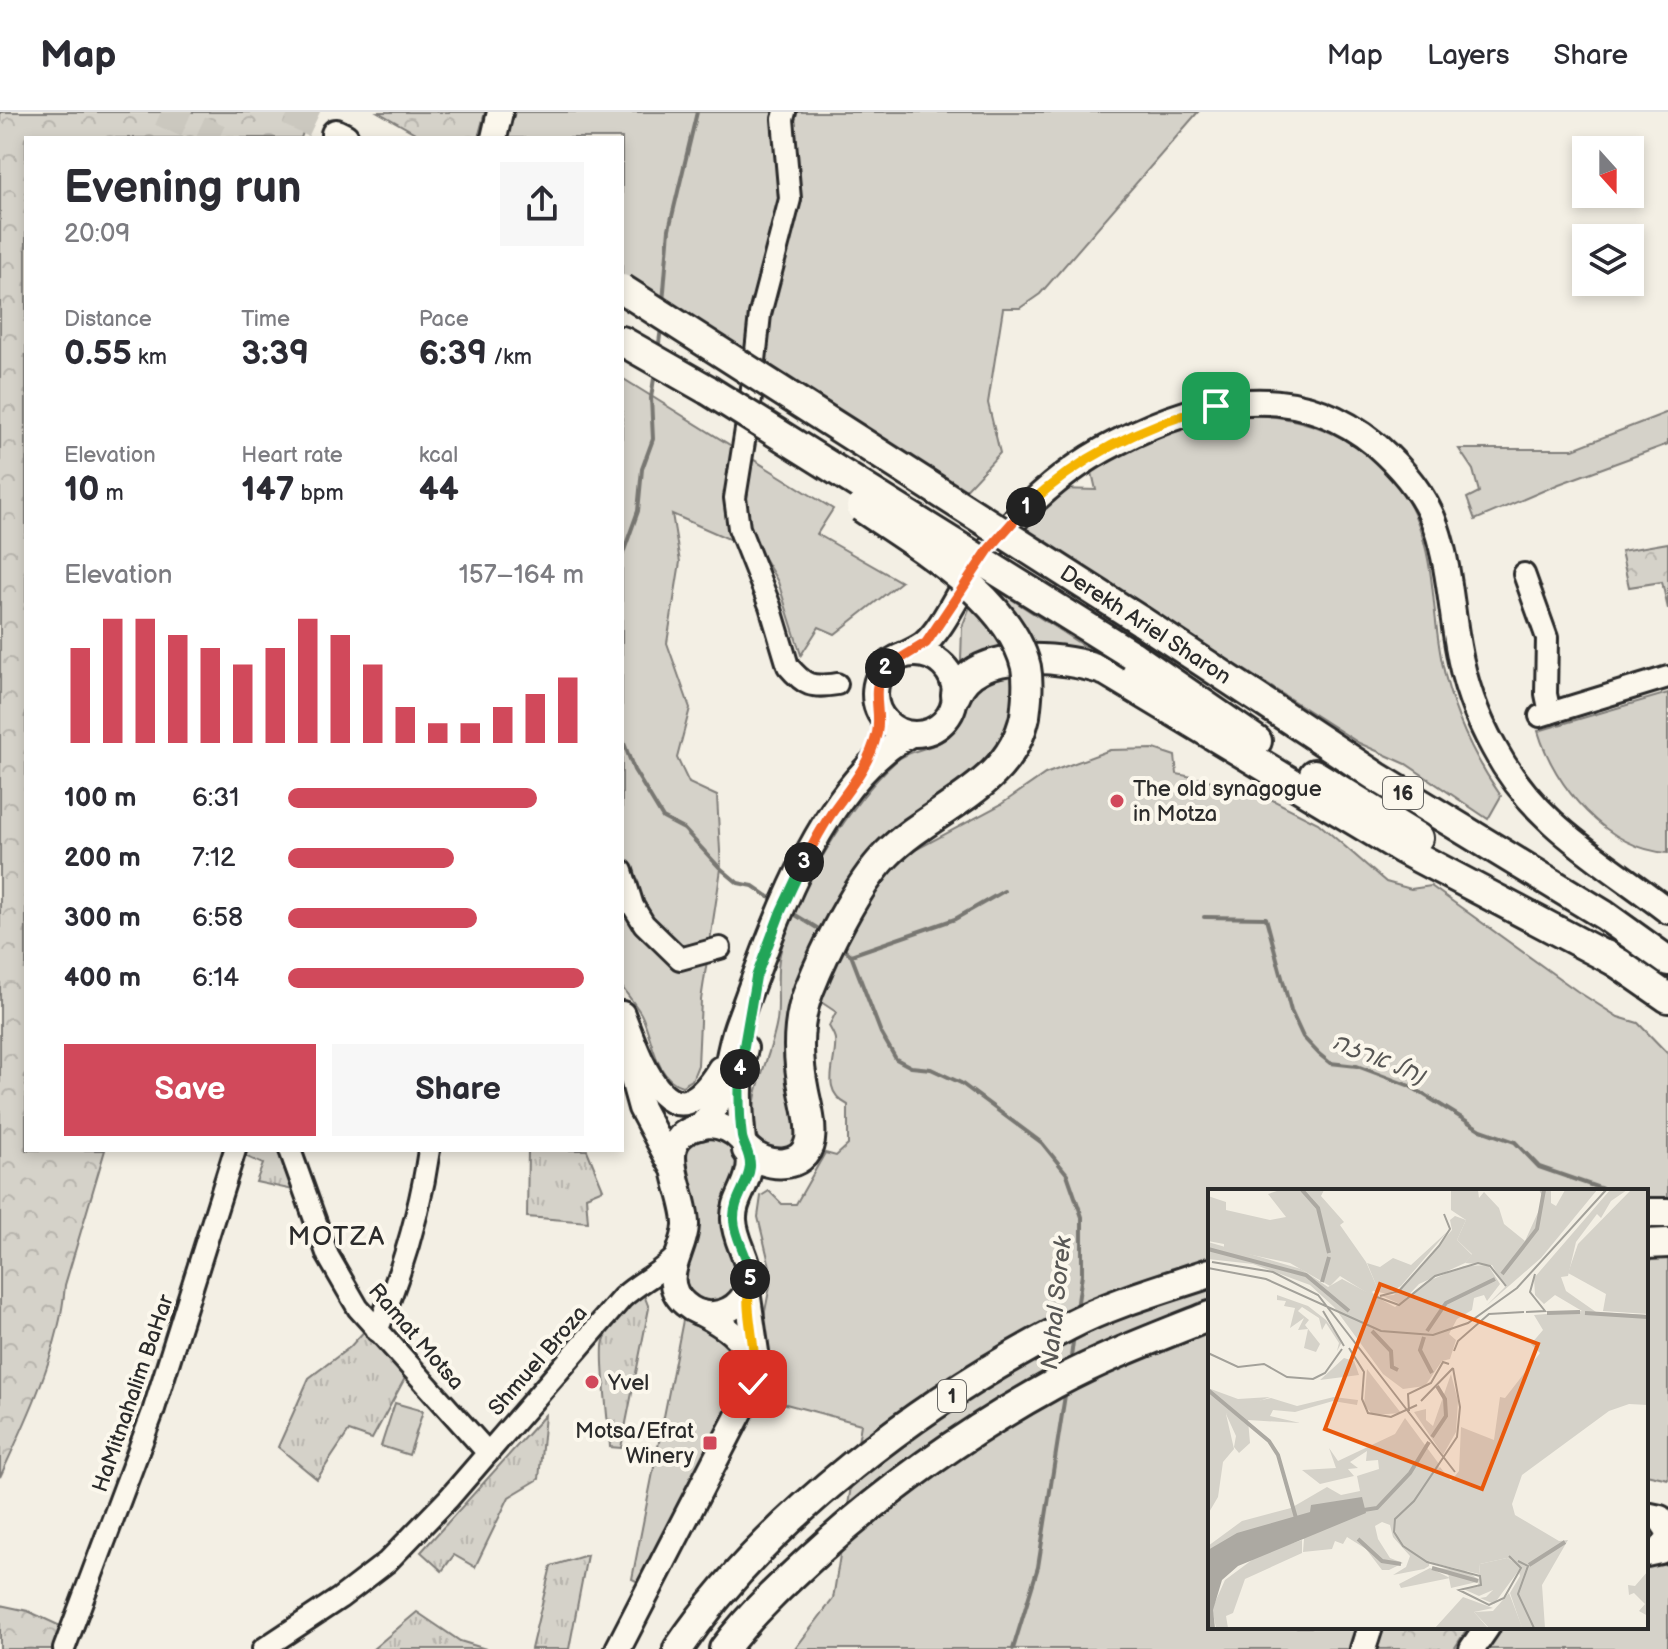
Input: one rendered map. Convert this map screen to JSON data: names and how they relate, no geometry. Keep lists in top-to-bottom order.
{
  "streets": {
    "highway": ["Derekh Ariel Sharon", "16", "1"],
    "street": ["Ramat Motsa", "Shmuel Broza", "HaMitnahalim BaHar"]
  },
  "crossings": [
    ["Ramat Motsa", "Shmuel Broza"]
  ],
  "districts": ["MOTZA"],
  "water": ["נחל ארזה", "Nahal Sorek"],
  "places": {
    "other": ["The old synagogue in Motza", "Yvel"],
    "transit": ["Motsa/Efrat Winery"]
  },
  "north": "bottom",
  "page": {
    "header": "Map",
    "nav": ["Map", "Layers", "Share"],
    "heading": ["Evening run", "20:09"],
    "stats": [
      ["Distance", "0.55 km"],
      ["Time", "3:39"],
      ["Pace", "6:39 /km"],
      ["Elevation", "10 m"],
      ["Heart rate", "147 bpm"],
      ["kcal", "44"]
    ],
    "pins": [
      "1",
      "2",
      "3",
      "4",
      "5"
    ],
    "chart": ["Elevation", "157–164 m"],
    "list": [
      {
        "name": "100 m",
        "note": "6:31"
      },
      {
        "name": "200 m",
        "note": "7:12"
      },
      {
        "name": "300 m",
        "note": "6:58"
      },
      {
        "name": "400 m",
        "note": "6:14"
      }
    ],
    "buttons": ["Save", "Share"]
  }
}
